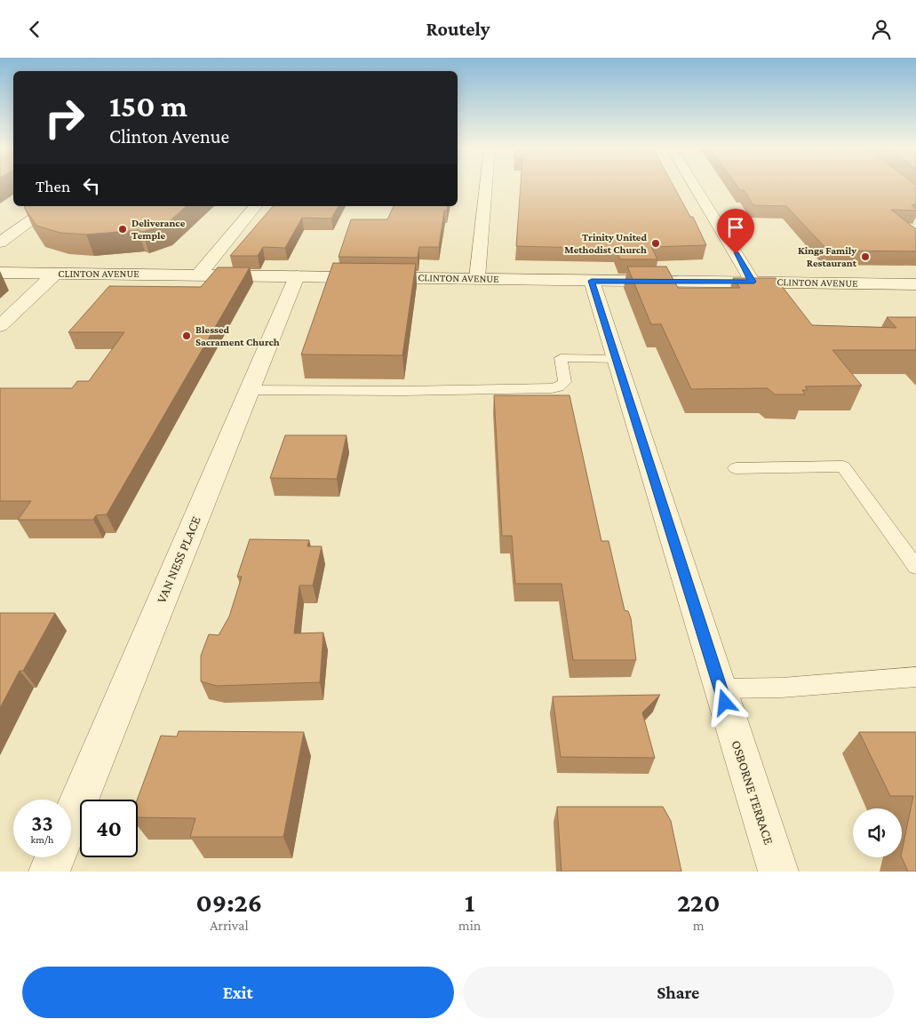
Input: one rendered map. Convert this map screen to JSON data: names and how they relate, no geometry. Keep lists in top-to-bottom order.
{
  "streets": {
    "street": ["CLINTON AVENUE", "VAN NESS PLACE", "OSBORNE TERRACE"]
  },
  "crossings": [
    ["CLINTON AVENUE", "VAN NESS PLACE"],
    ["CLINTON AVENUE", "OSBORNE TERRACE"]
  ],
  "places": [
    "Deliverance Temple",
    "Trinity United Methodist Church",
    "Kings Family Restaurant",
    "Blessed Sacrament Church"
  ],
  "page": {
    "header": "Routely",
    "turn": ["150 m", "Clinton Avenue"],
    "then": "Then",
    "speed": "33 km/h",
    "limit": "40",
    "eta": [
      "09:26",
      "Arrival",
      "1",
      "min",
      "220",
      "m"
    ],
    "buttons": ["Exit", "Share"]
  }
}
